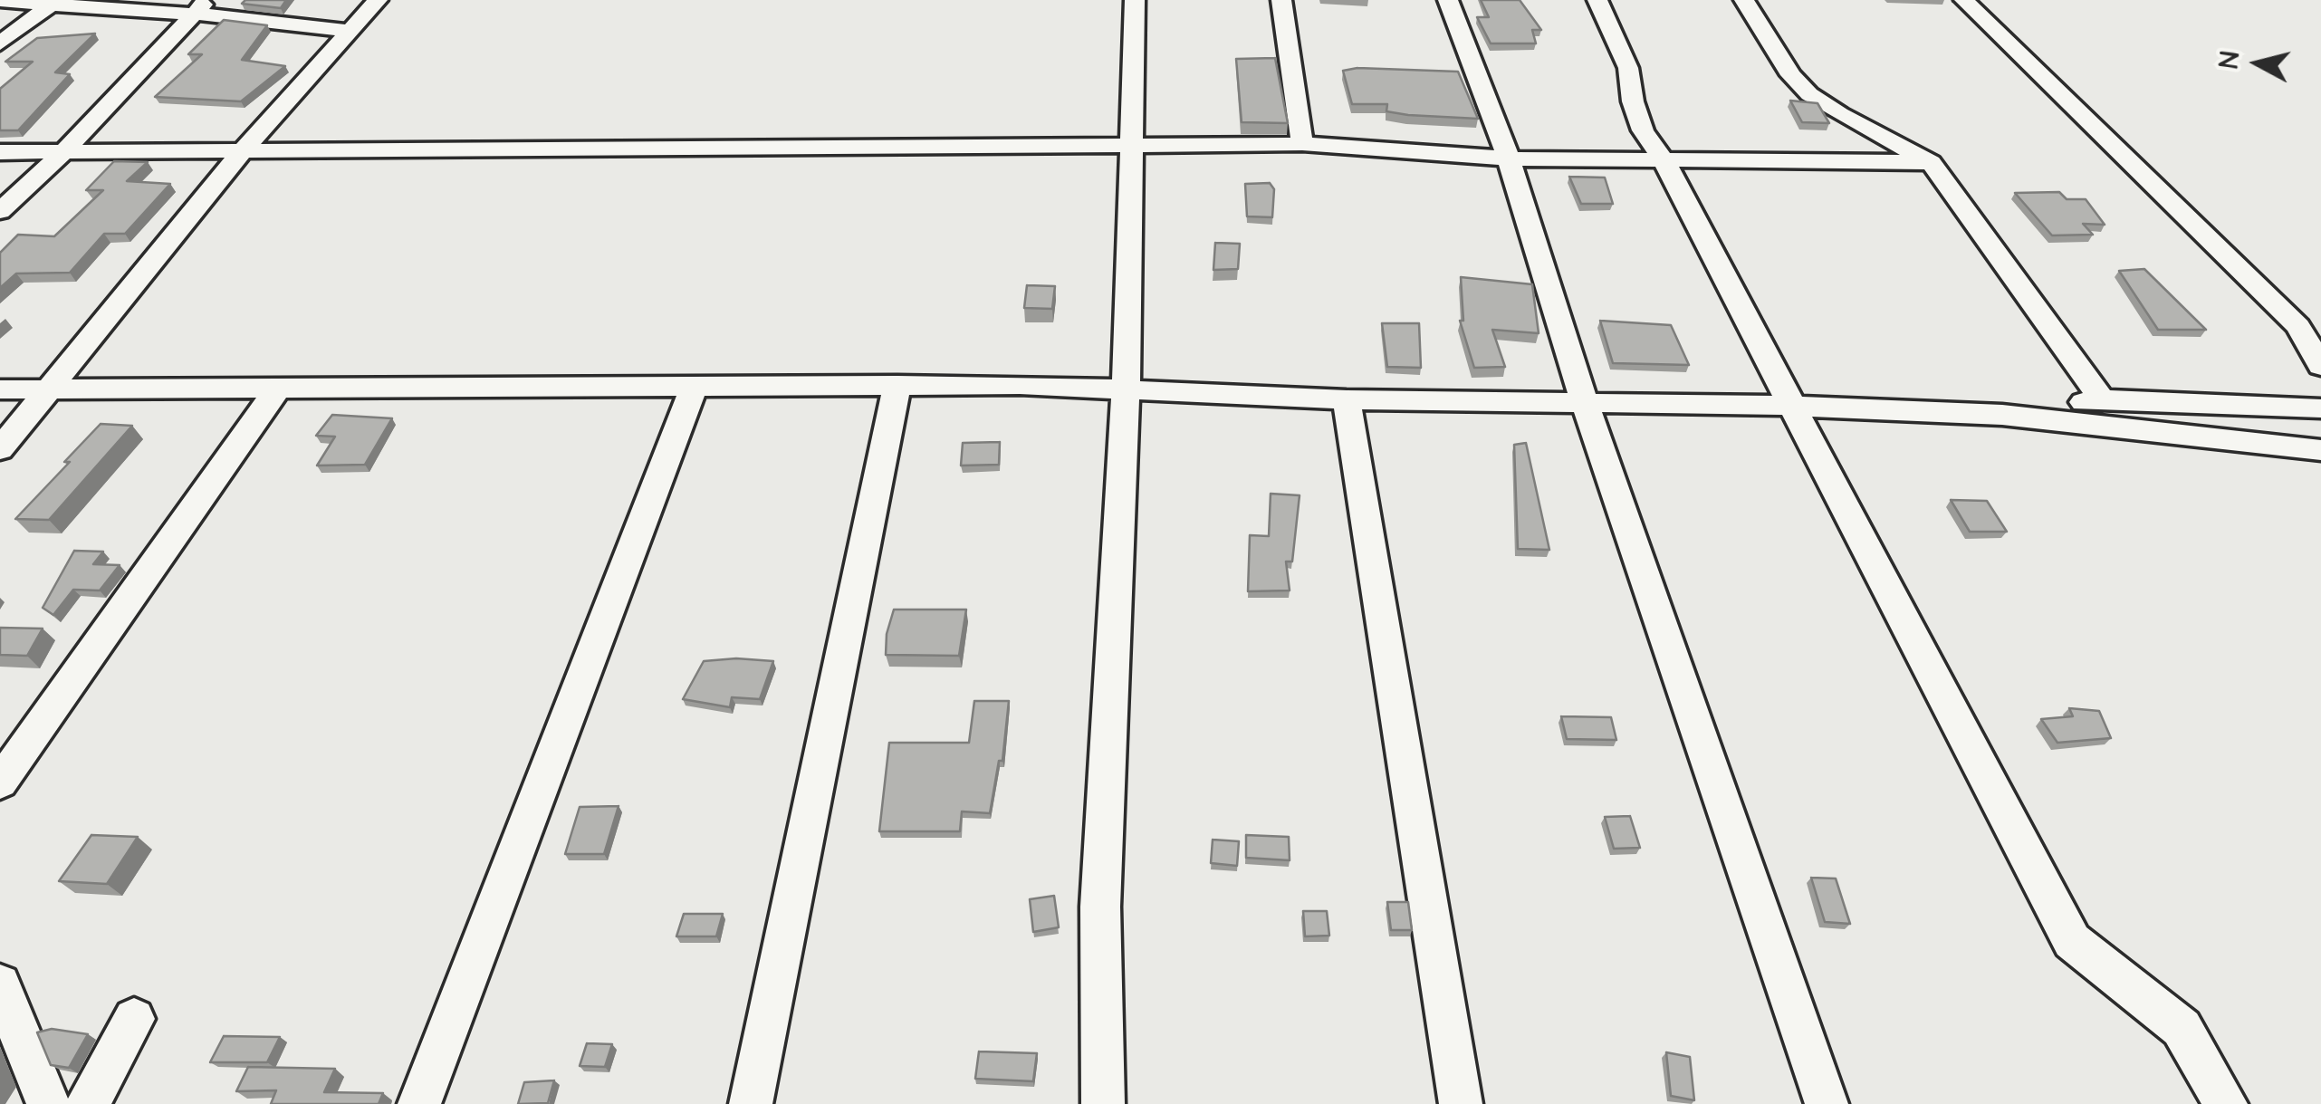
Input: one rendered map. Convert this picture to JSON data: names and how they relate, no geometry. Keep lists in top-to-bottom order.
{
  "north": "left"
}
